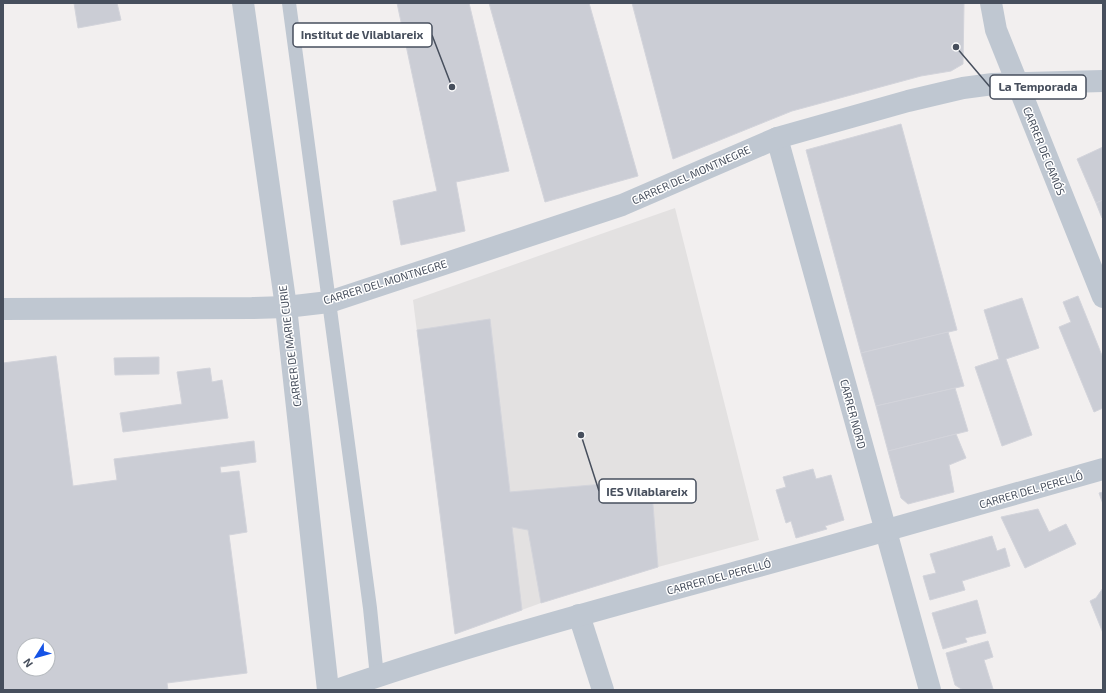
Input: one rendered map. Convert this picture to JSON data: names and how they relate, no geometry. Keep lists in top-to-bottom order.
{
  "streets": {
    "street": [
      "CARRER DE CAMÓS",
      "CARRER DEL MONTNEGRE",
      "CARRER DE MARIE CURIE",
      "CARRER NORD",
      "CARRER DEL PERELLÓ"
    ]
  },
  "crossings": [
    ["CARRER DE CAMÓS", "CARRER DEL MONTNEGRE"],
    ["CARRER DEL MONTNEGRE", "CARRER DE MARIE CURIE"],
    ["CARRER DEL MONTNEGRE", "CARRER NORD"],
    ["CARRER NORD", "CARRER DEL PERELLÓ"]
  ],
  "places": ["La Temporada", "Institut de Vilablareix", "IES Vilablareix"],
  "north": "bottom left"
}
